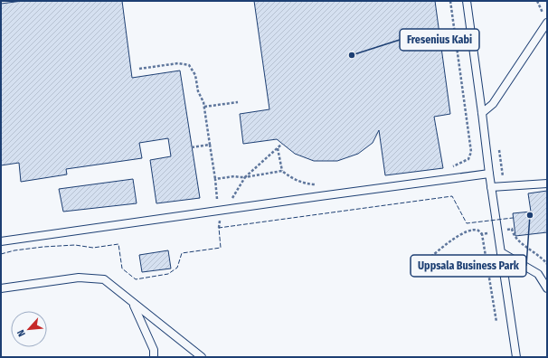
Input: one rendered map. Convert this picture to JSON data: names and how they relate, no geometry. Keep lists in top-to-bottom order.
{
  "places": ["Fresenius Kabi", "Uppsala Business Park"],
  "north": "bottom left"
}
